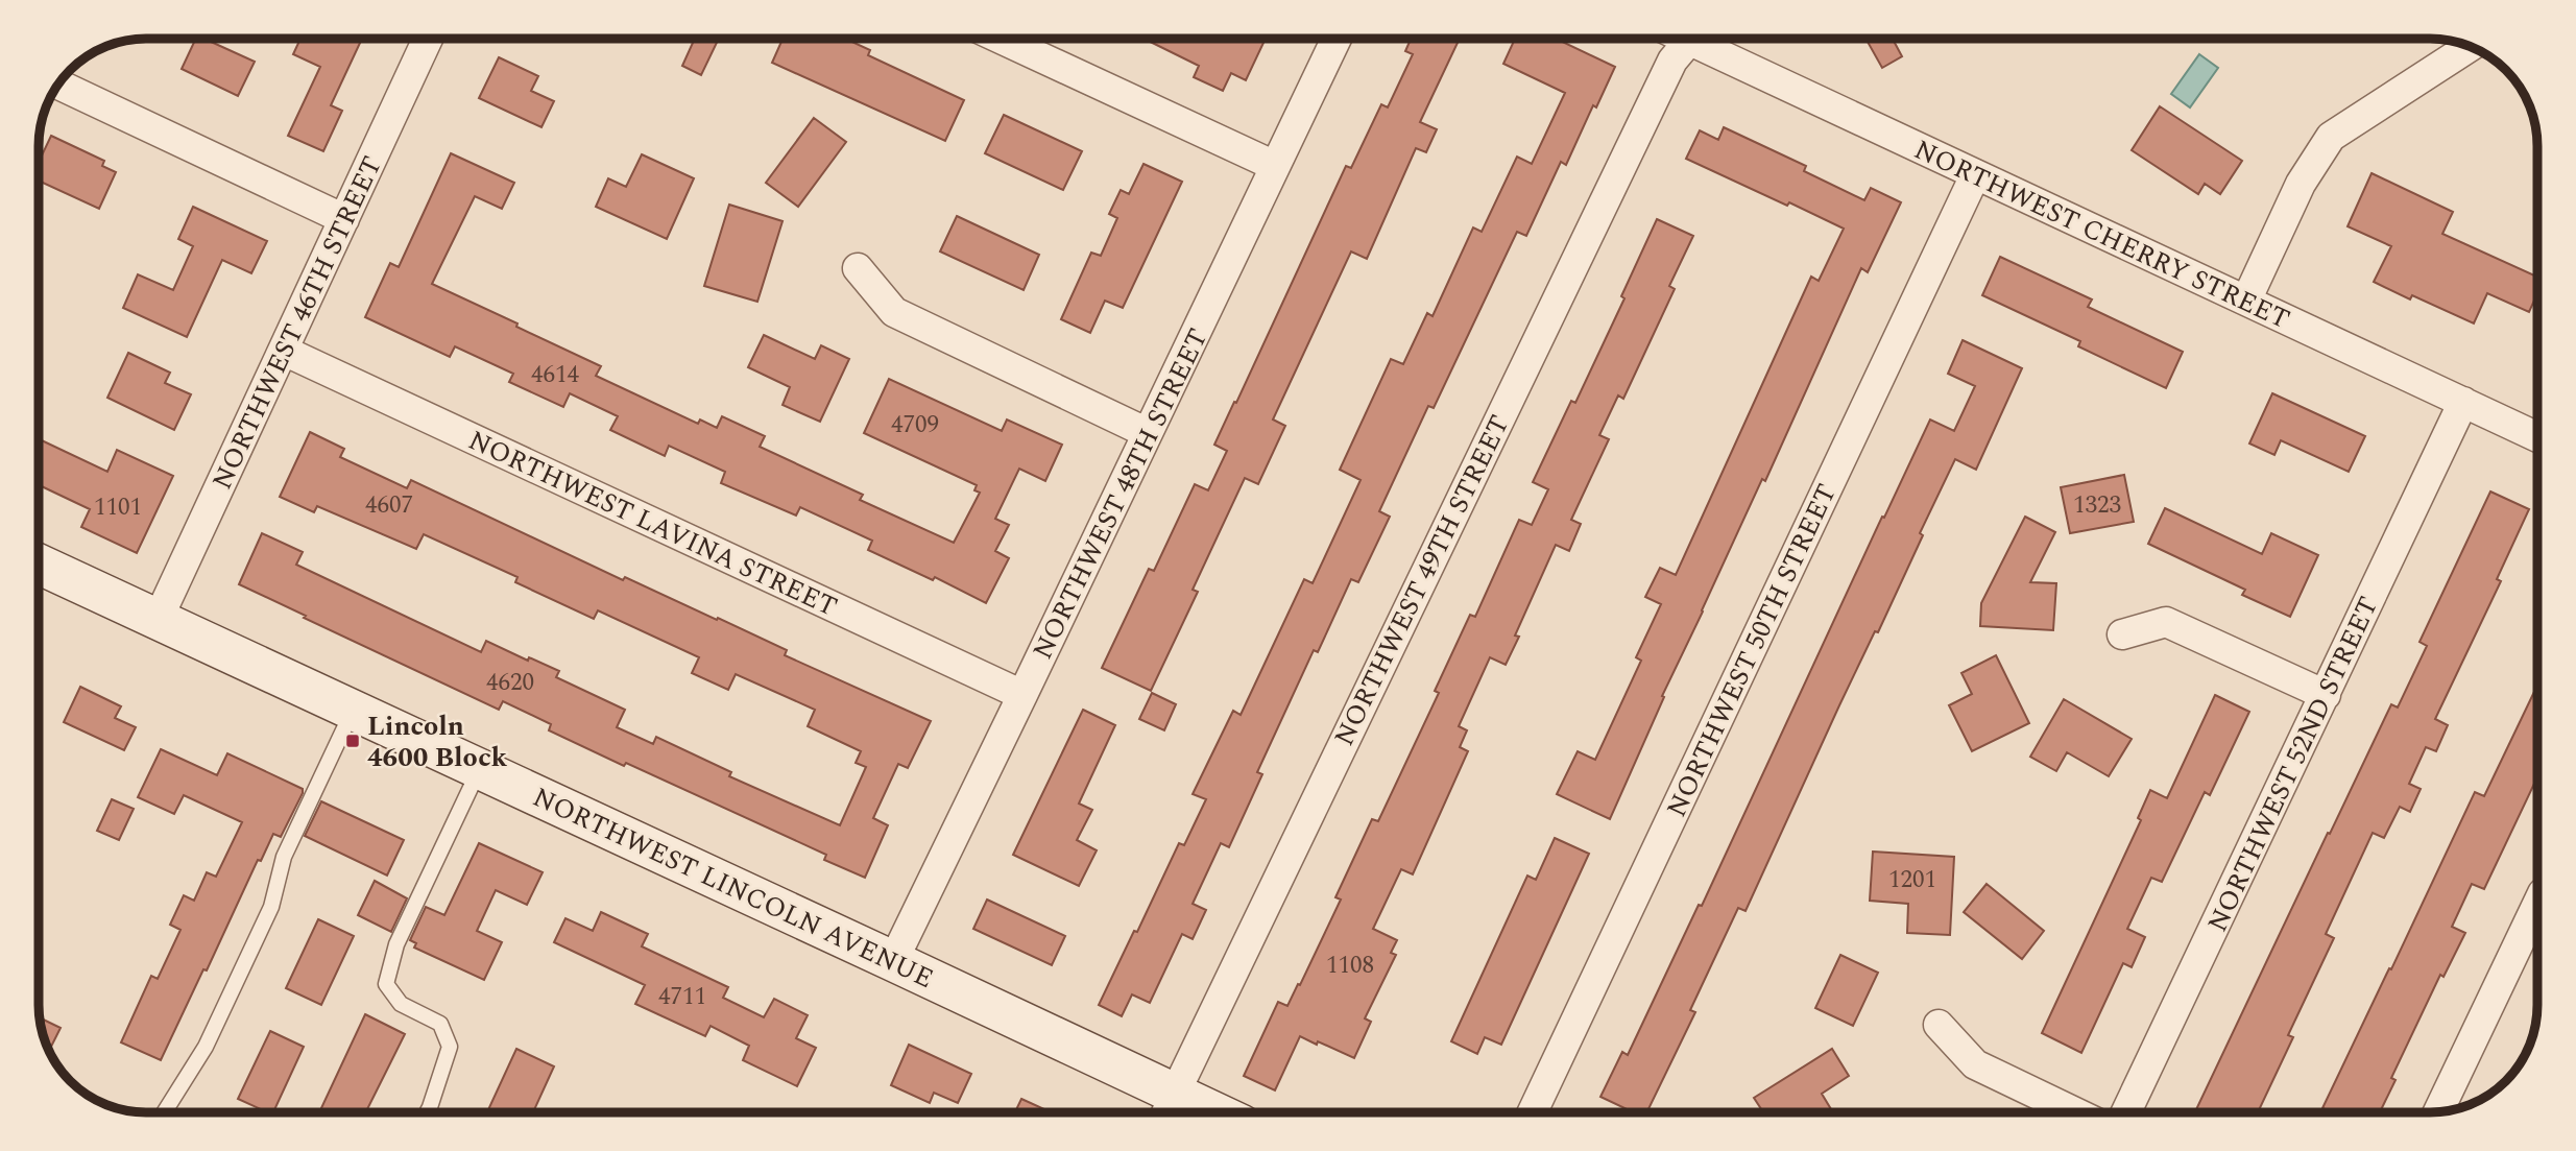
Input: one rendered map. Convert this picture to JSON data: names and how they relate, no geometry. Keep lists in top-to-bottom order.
{
  "streets": {
    "street": [
      "NORTHWEST CHERRY STREET",
      "NORTHWEST 46TH STREET",
      "NORTHWEST 48TH STREET",
      "NORTHWEST LAVINA STREET",
      "NORTHWEST 49TH STREET",
      "NORTHWEST 50TH STREET",
      "NORTHWEST 52ND STREET",
      "NORTHWEST LINCOLN AVENUE"
    ]
  },
  "crossings": [
    ["NORTHWEST CHERRY STREET", "NORTHWEST 49TH STREET"],
    ["NORTHWEST CHERRY STREET", "NORTHWEST 50TH STREET"],
    ["NORTHWEST CHERRY STREET", "NORTHWEST 52ND STREET"],
    ["NORTHWEST 46TH STREET", "NORTHWEST LAVINA STREET"],
    ["NORTHWEST 46TH STREET", "NORTHWEST LINCOLN AVENUE"],
    ["NORTHWEST 48TH STREET", "NORTHWEST LAVINA STREET"],
    ["NORTHWEST 48TH STREET", "NORTHWEST LINCOLN AVENUE"],
    ["NORTHWEST 49TH STREET", "NORTHWEST LINCOLN AVENUE"]
  ],
  "places": {
    "transit": ["Lincoln 4600 Block"]
  },
  "house_numbers": [
    "4614",
    "4709",
    "4607",
    "1323",
    "1101",
    "4620",
    "1201",
    "1108",
    "4711"
  ]
}
